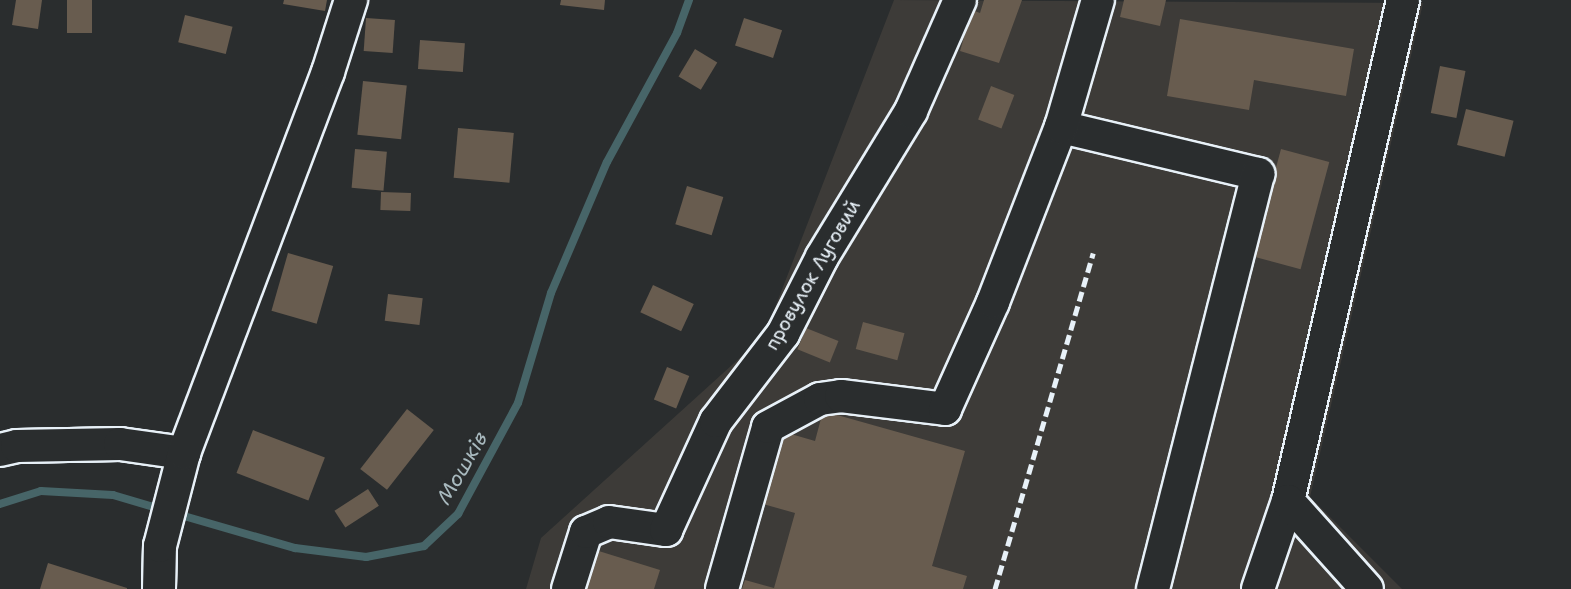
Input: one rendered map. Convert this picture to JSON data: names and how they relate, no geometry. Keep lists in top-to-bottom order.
{
  "streets": {
    "street": ["провулок Луговий"]
  },
  "water": ["Мошків"]
}
